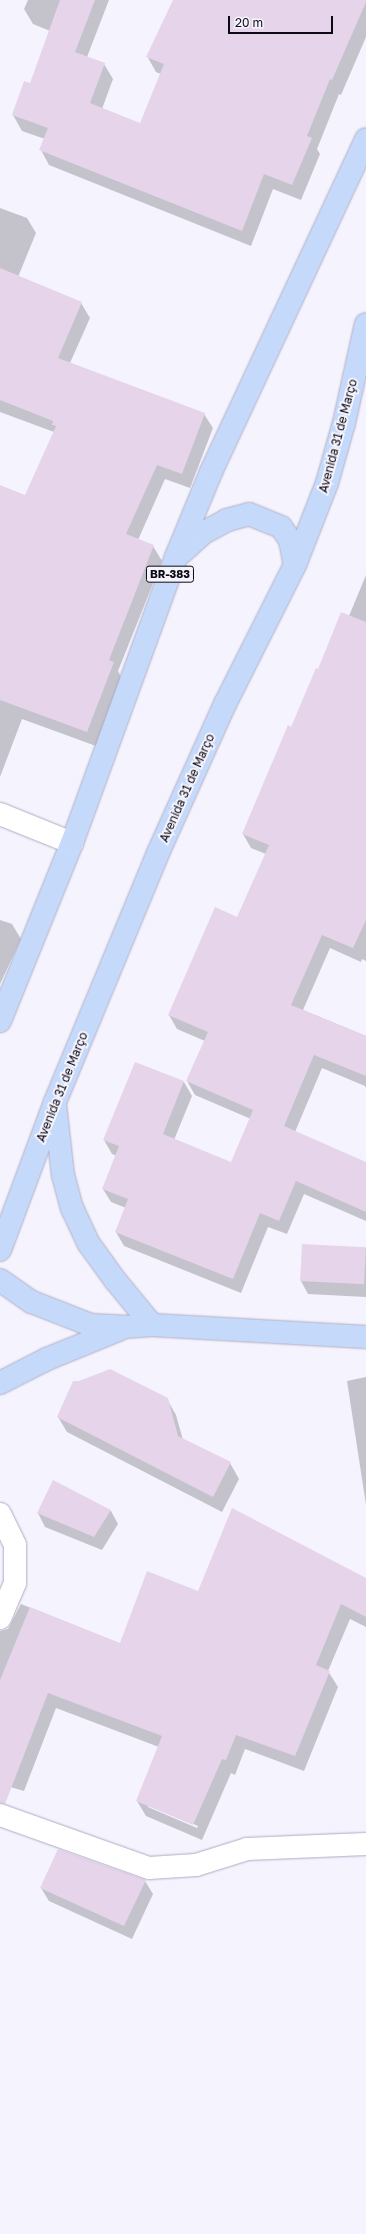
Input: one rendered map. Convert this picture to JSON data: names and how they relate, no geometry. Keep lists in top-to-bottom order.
{
  "streets": {
    "main road": ["Avenida 31 de Março", "BR-383"]
  },
  "scale_bar": "20 m"
}
